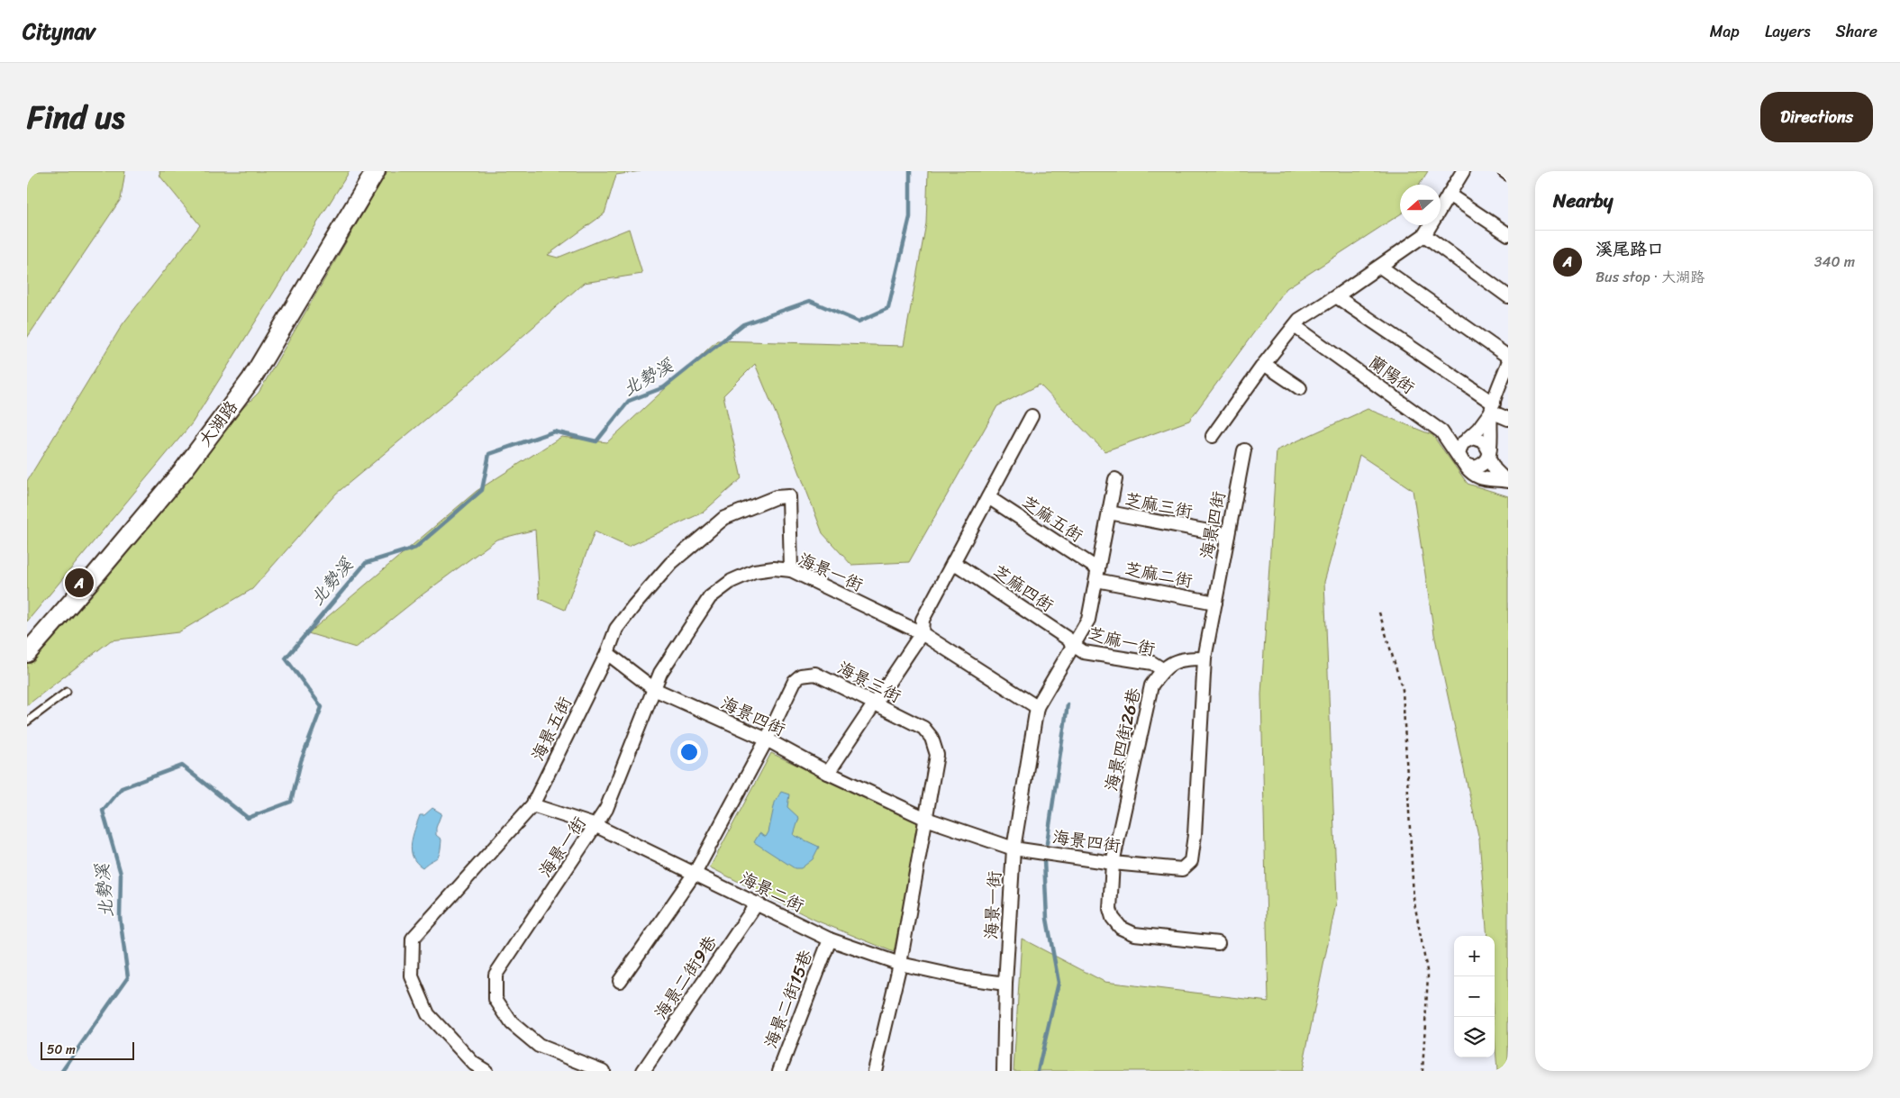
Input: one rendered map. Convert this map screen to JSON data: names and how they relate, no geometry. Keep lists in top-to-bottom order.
{
  "streets": {
    "street": [
      "蘭陽街",
      "大湖路",
      "芝麻三街",
      "芝麻五街",
      "海景四街",
      "海景一街",
      "芝麻二街",
      "芝麻四街",
      "芝麻一街",
      "海景三街",
      "海景五街",
      "海景四街26巷",
      "海景二街",
      "海景二街9巷",
      "海景二街15巷"
    ]
  },
  "crossings": [
    ["芝麻三街", "海景四街"],
    ["芝麻五街", "芝麻二街"],
    ["海景四街", "海景一街"],
    ["海景四街", "芝麻二街"],
    ["海景四街", "海景三街"],
    ["海景四街", "海景五街"],
    ["海景四街", "海景四街26巷"],
    ["海景一街", "海景五街"],
    ["海景一街", "海景二街"],
    ["芝麻四街", "芝麻一街"],
    ["芝麻一街", "海景四街26巷"],
    ["海景三街", "海景二街"],
    ["海景五街", "海景二街"],
    ["海景二街", "海景二街9巷"],
    ["海景二街", "海景二街15巷"]
  ],
  "water": ["北勢溪"],
  "scale_bar": "50 m",
  "north": "left",
  "page": {
    "header": "Citynav",
    "nav": ["Map", "Layers", "Share"],
    "title": "Find us",
    "buttons": "Directions",
    "heading": "Nearby",
    "list": [
      {
        "mark": "A",
        "name": "溪尾路口",
        "note": "Bus stop · 大湖路",
        "value": "340 m"
      }
    ],
    "pins": "A",
    "map_buttons": ["+", "−"],
    "scale": "50 m"
  }
}
